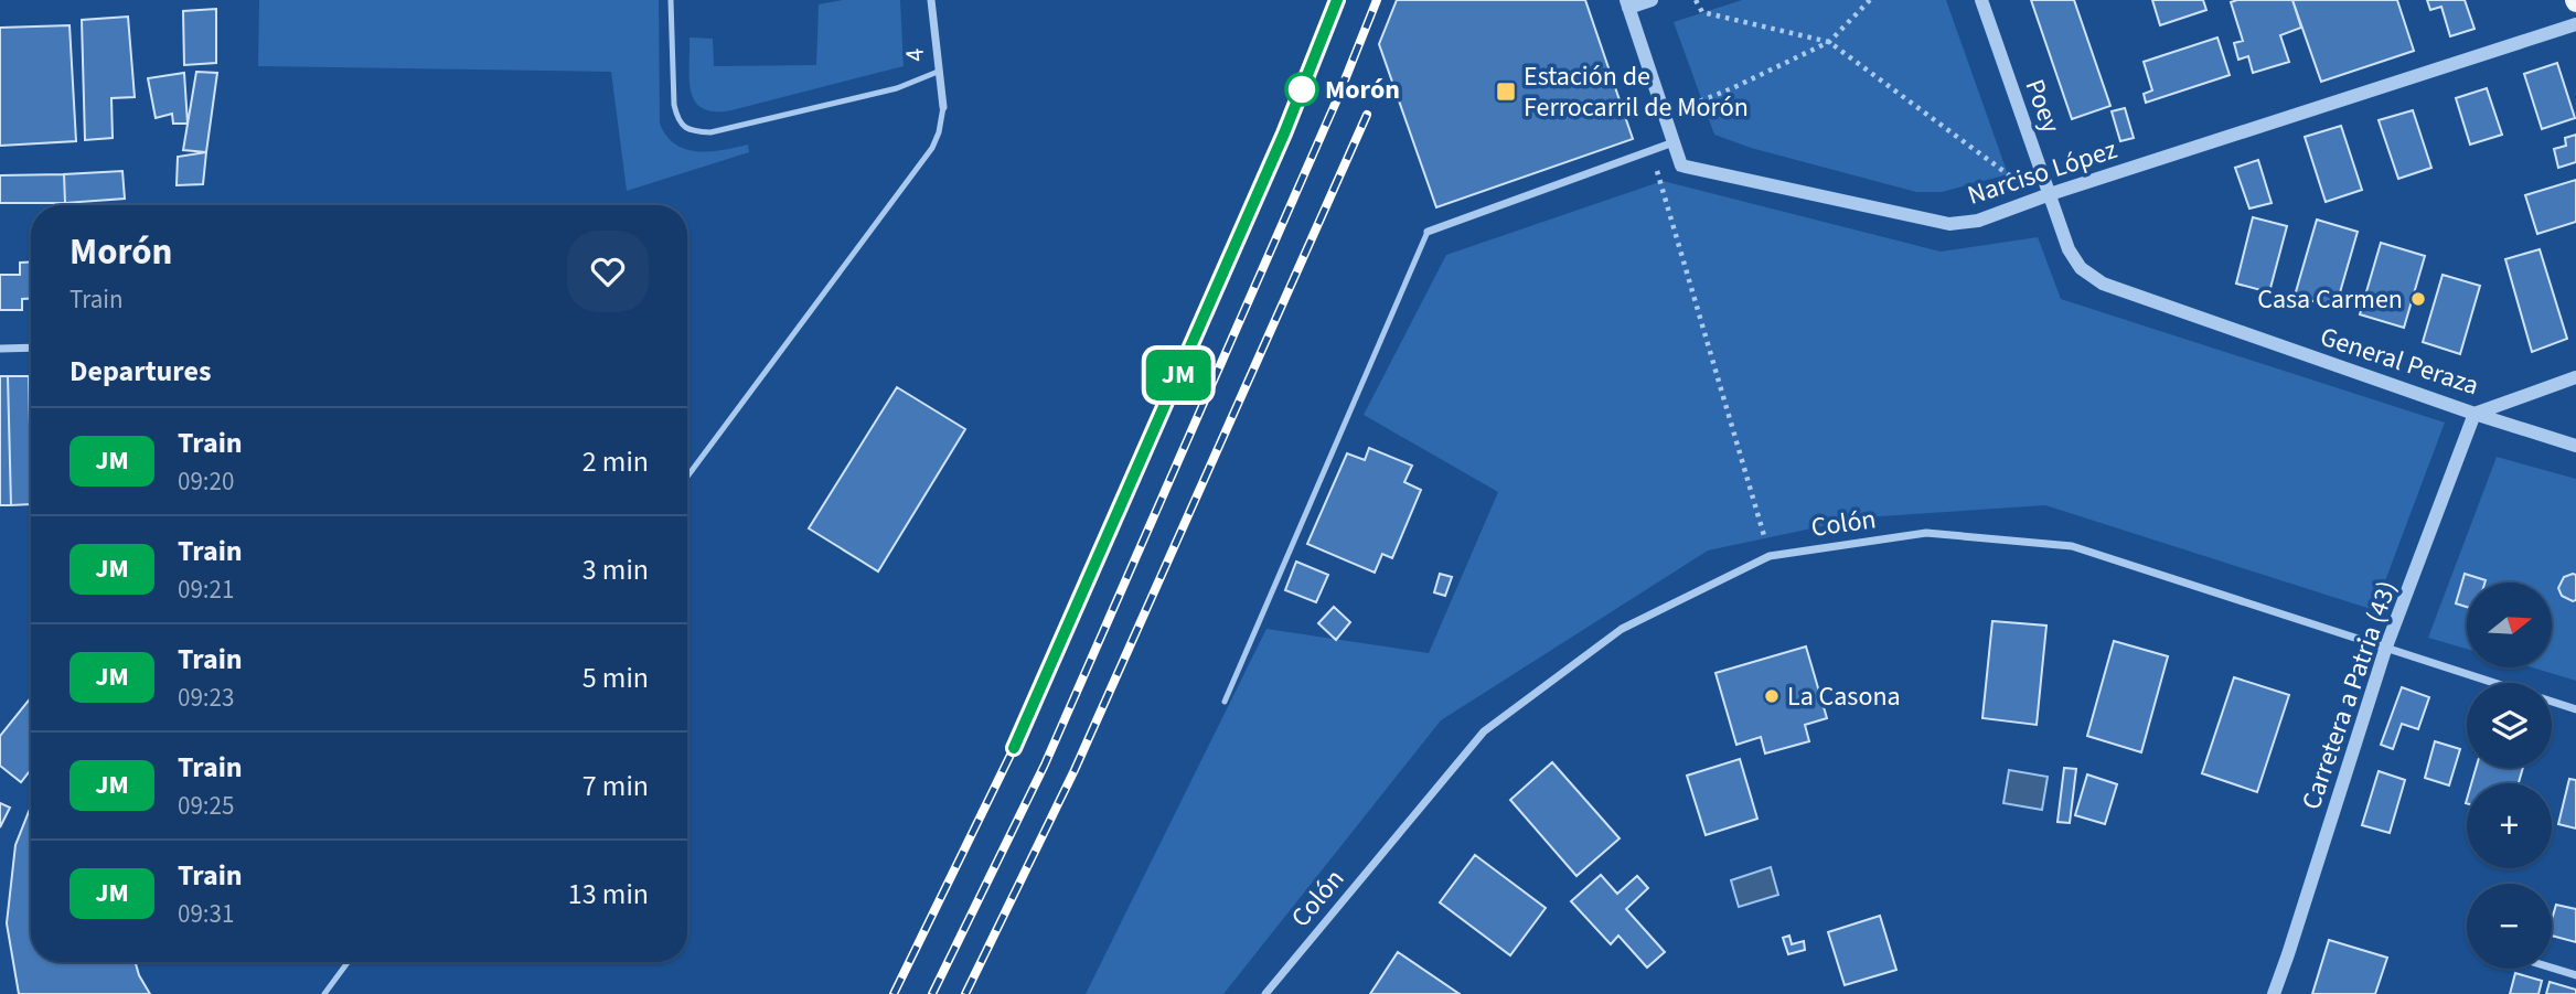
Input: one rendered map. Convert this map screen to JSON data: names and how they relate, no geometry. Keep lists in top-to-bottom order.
{
  "streets": {
    "street": [
      "4",
      "Poey",
      "Narciso López",
      "General Peraza",
      "Colón",
      "Carretera a Patria (43)"
    ]
  },
  "crossings": [
    ["Poey", "Narciso López"],
    ["Poey", "General Peraza"],
    ["General Peraza", "Carretera a Patria (43)"],
    ["Colón", "Carretera a Patria (43)"]
  ],
  "places": {
    "other": ["Morón", "Casa Carmen", "La Casona"],
    "transit": ["Estación de Ferrocarril de Morón"]
  },
  "north": "right",
  "page": {
    "on_map": "JM",
    "heading": [
      ["Morón", "Train"],
      "Departures"
    ],
    "list": [
      {
        "mark": "JM",
        "name": "Train",
        "note": "09:20",
        "value": "2 min"
      },
      {
        "mark": "JM",
        "name": "Train",
        "note": "09:21",
        "value": "3 min"
      },
      {
        "mark": "JM",
        "name": "Train",
        "note": "09:23",
        "value": "5 min"
      },
      {
        "mark": "JM",
        "name": "Train",
        "note": "09:25",
        "value": "7 min"
      },
      {
        "mark": "JM",
        "name": "Train",
        "note": "09:31",
        "value": "13 min"
      }
    ],
    "map_buttons": ["+", "−"]
  }
}
